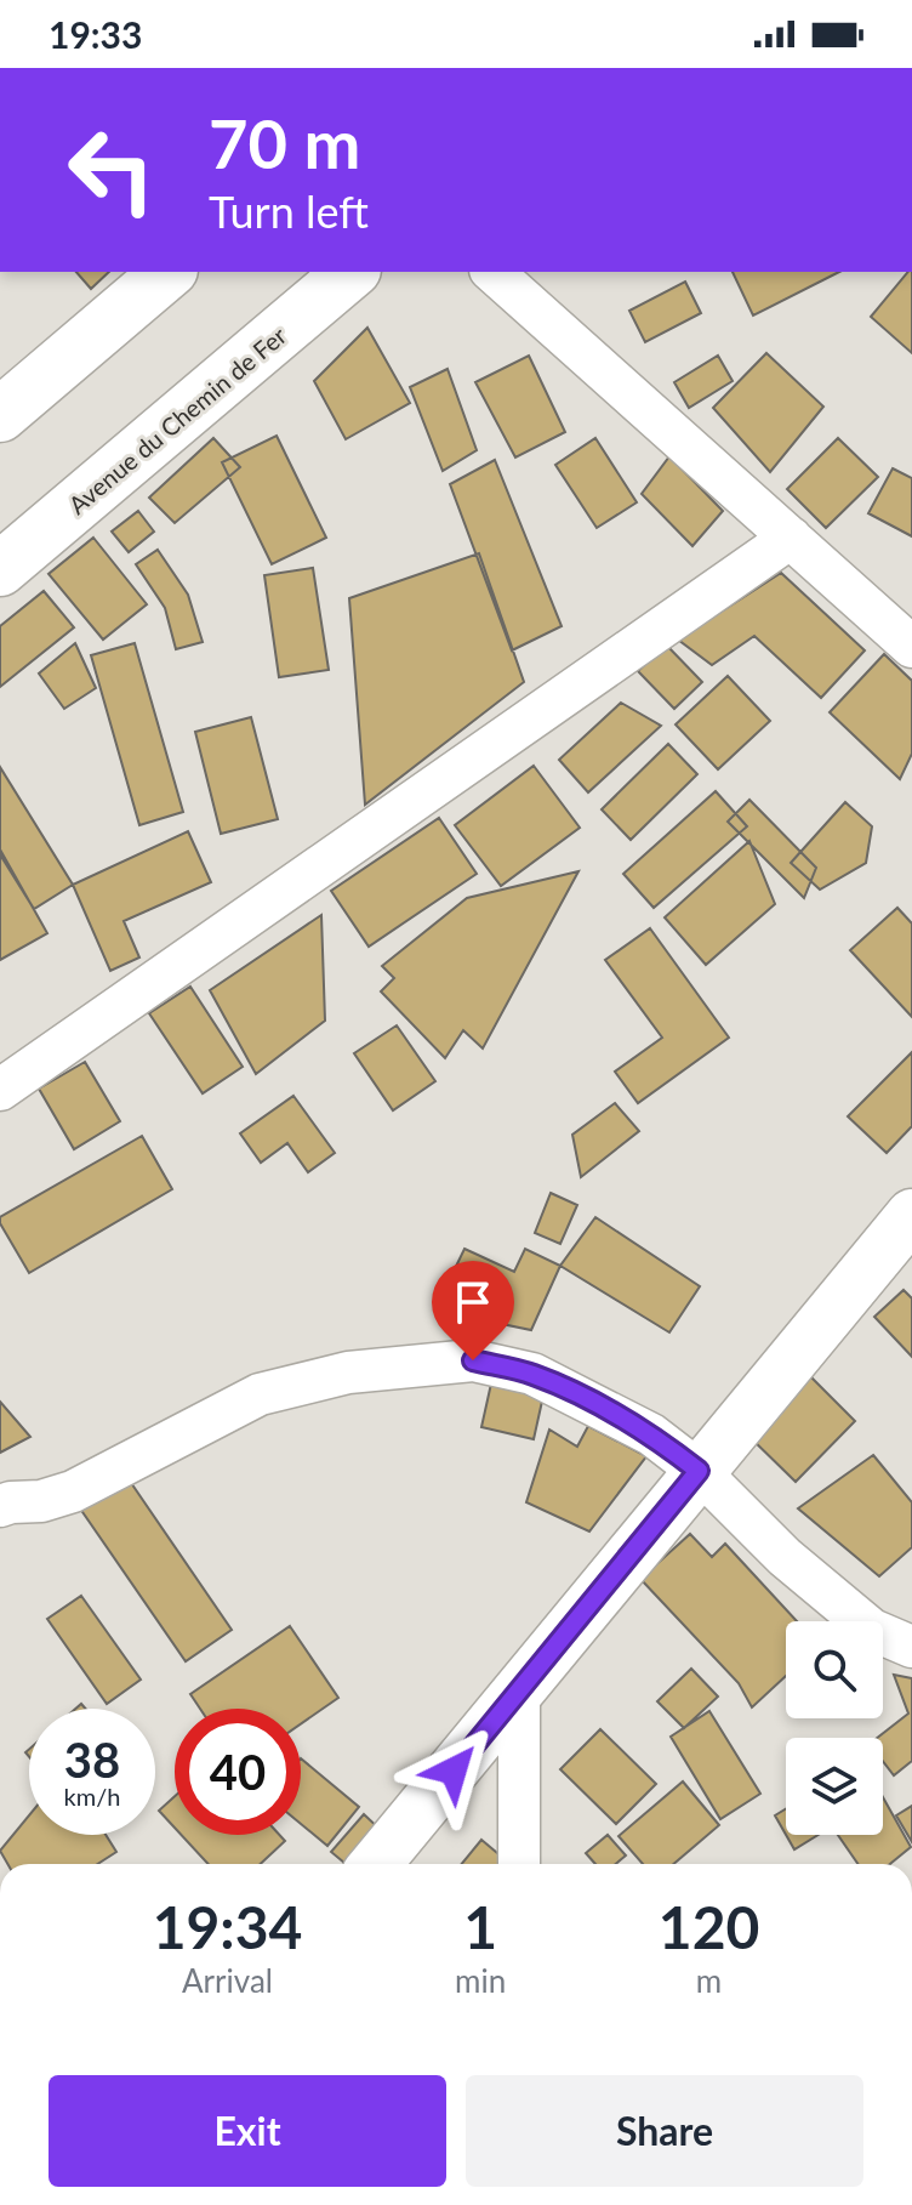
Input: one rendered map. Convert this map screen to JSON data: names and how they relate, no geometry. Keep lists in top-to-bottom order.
{
  "streets": {
    "main road": ["Avenue du Chemin de Fer"]
  },
  "page": {
    "status": "19:33",
    "turn": ["70 m", "Turn left"],
    "speed": "38 km/h",
    "limit": "40",
    "eta": [
      "19:34",
      "Arrival",
      "1",
      "min",
      "120",
      "m"
    ],
    "buttons": ["Exit", "Share"]
  }
}
